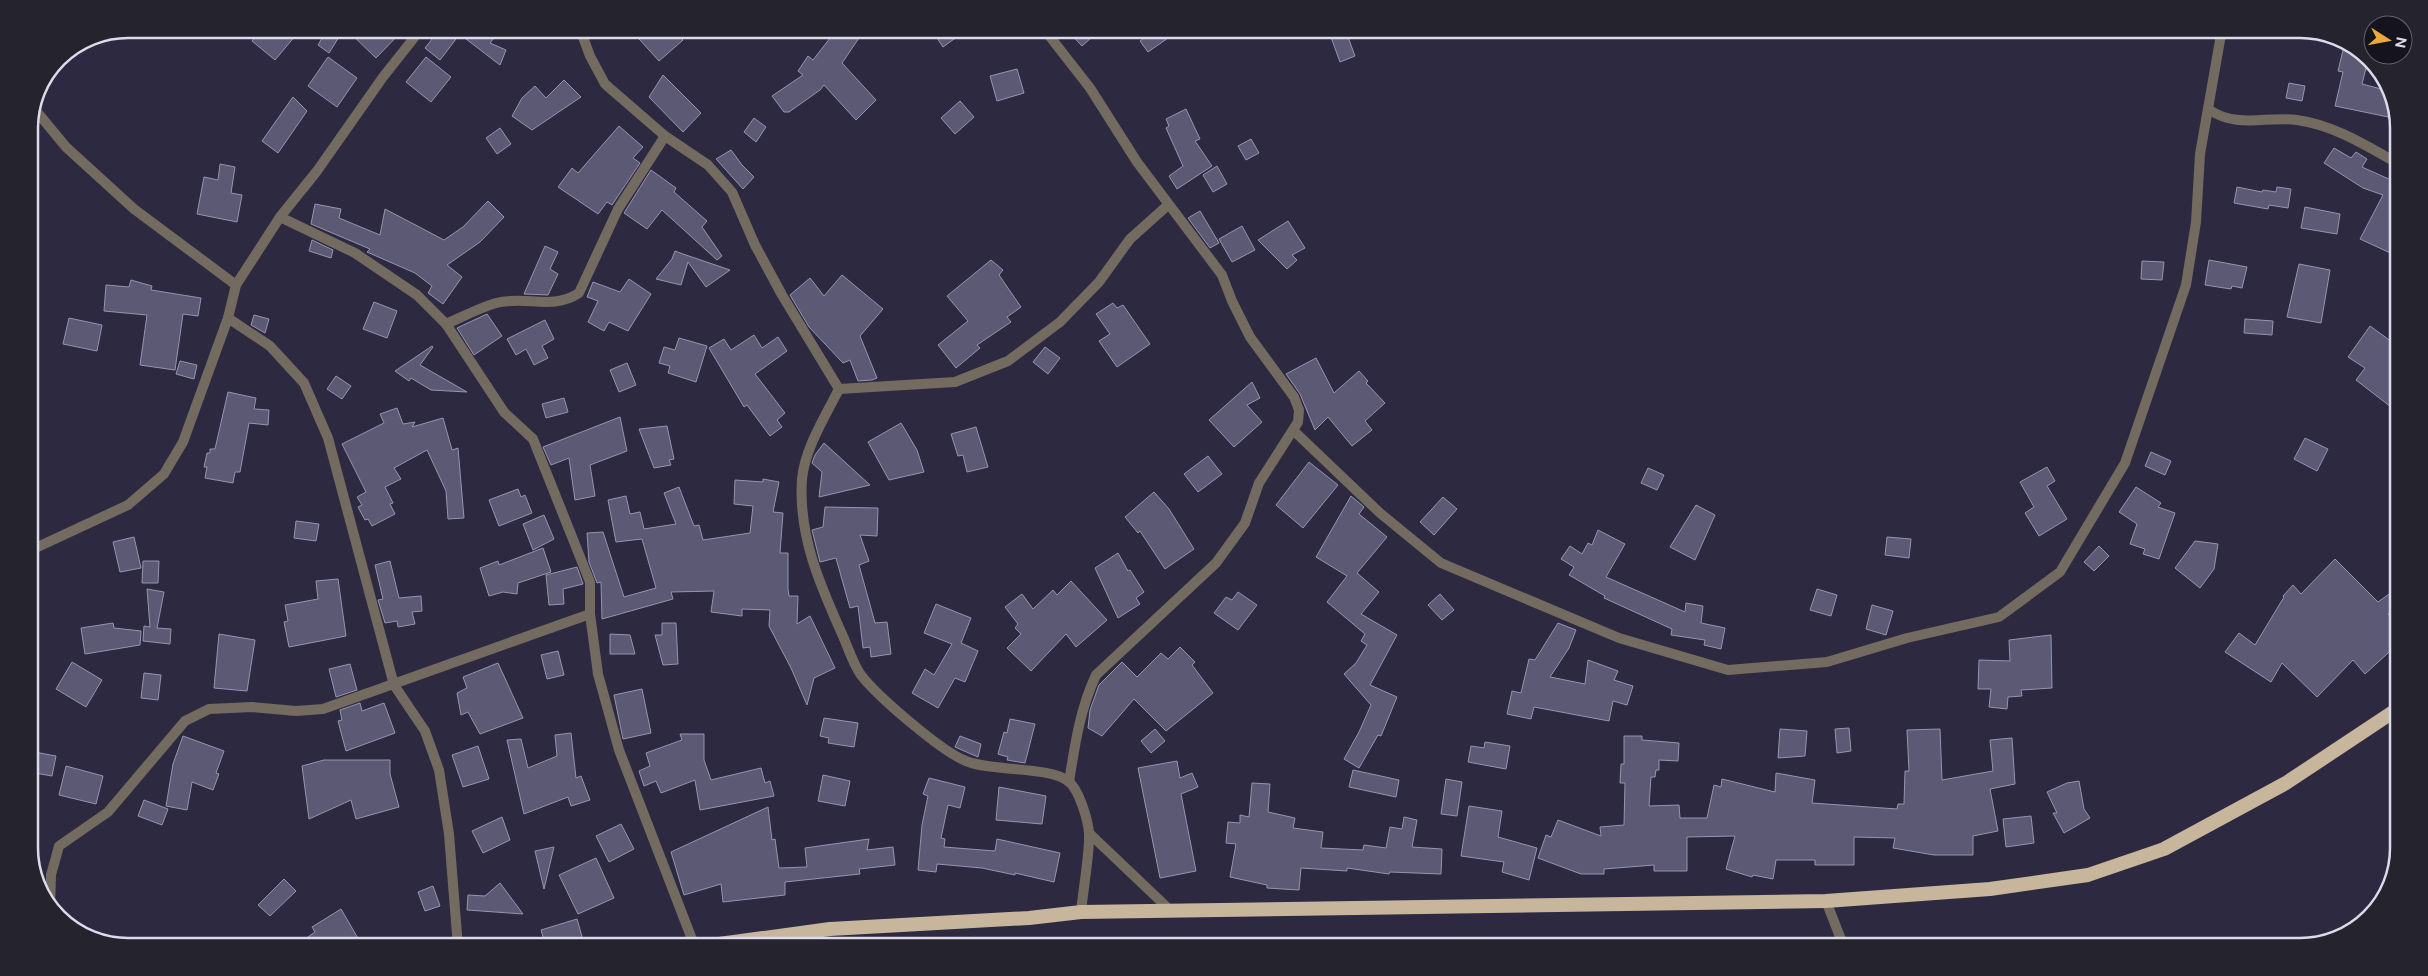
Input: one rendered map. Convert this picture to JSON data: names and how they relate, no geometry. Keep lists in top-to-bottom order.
{
  "north": "right"
}
